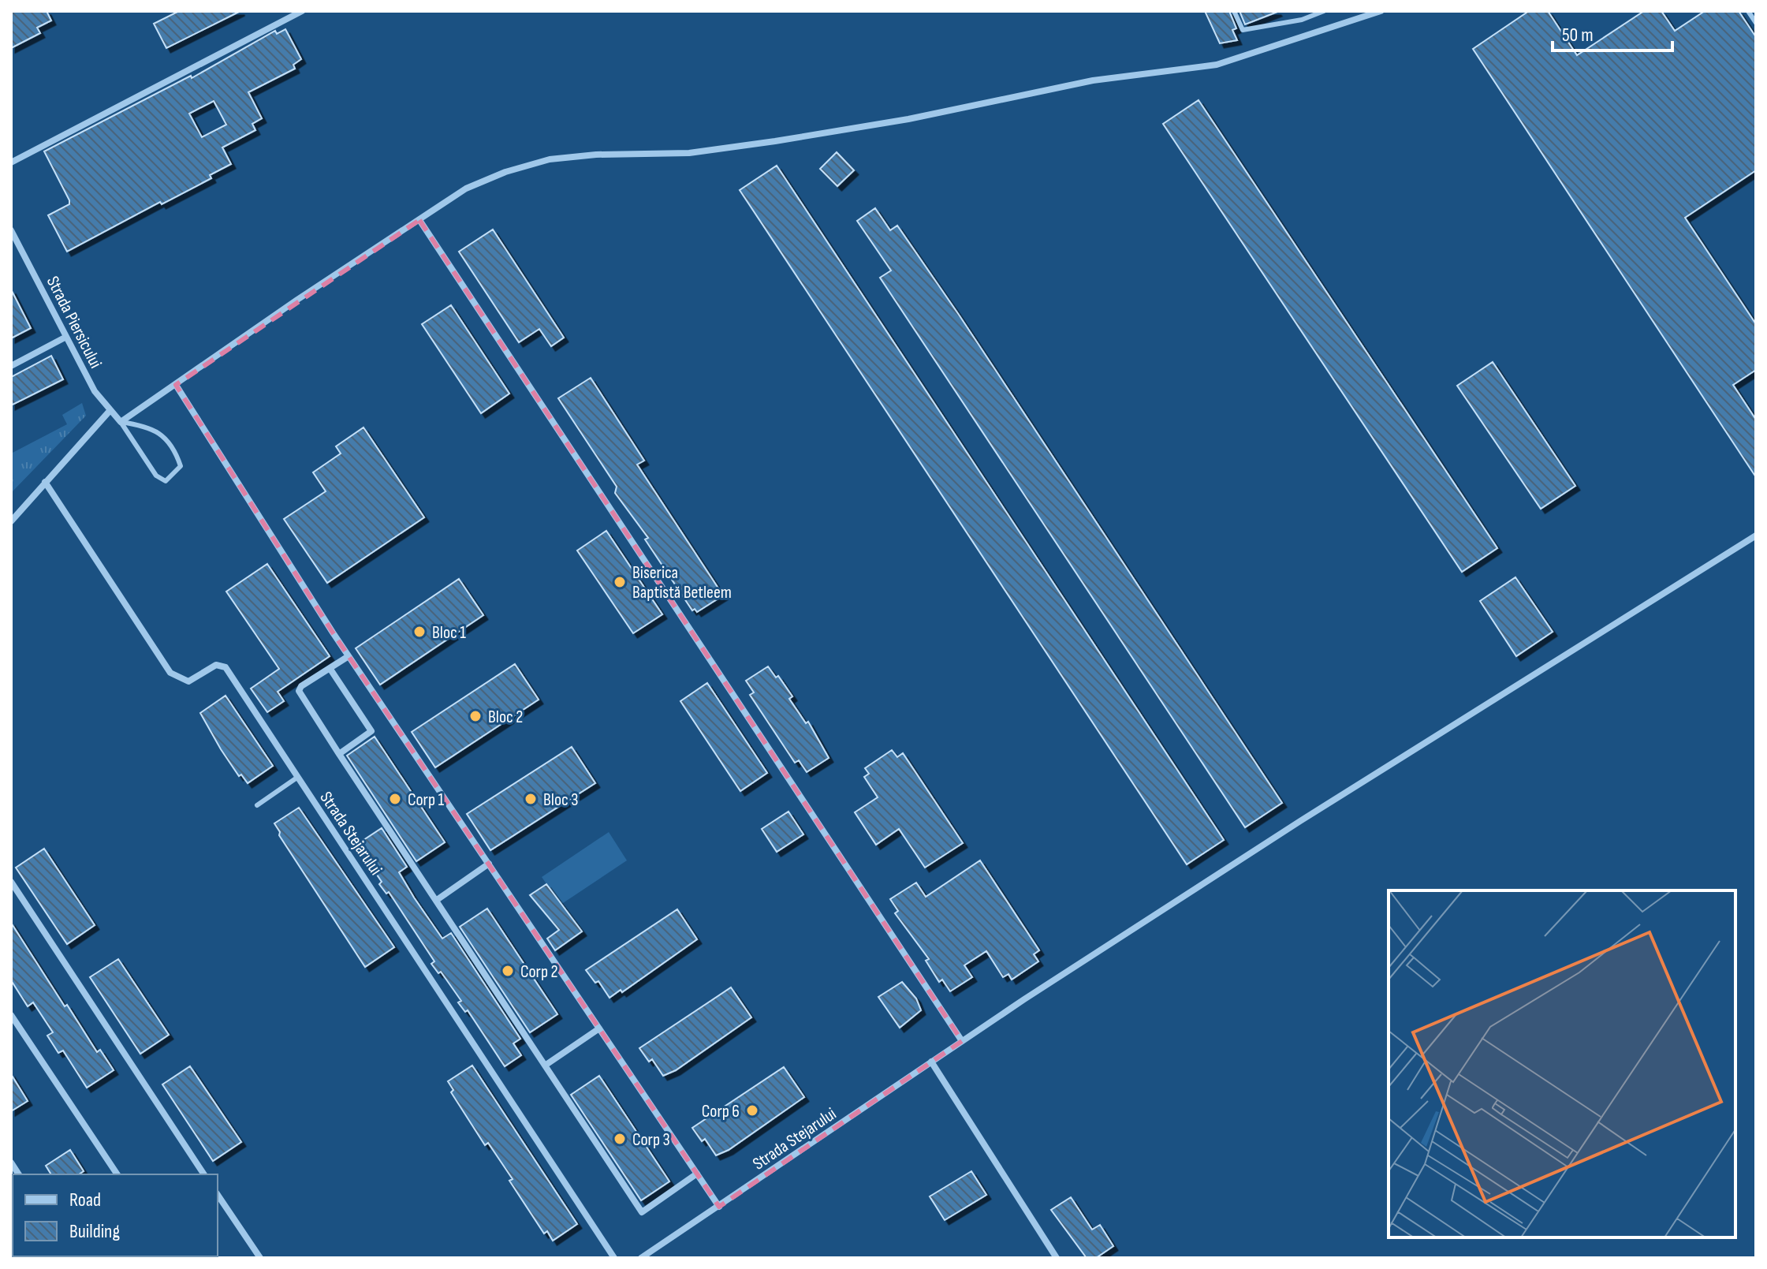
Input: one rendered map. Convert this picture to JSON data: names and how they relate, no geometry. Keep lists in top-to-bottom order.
{
  "streets": {
    "street": ["Strada Piersicului", "Strada Stejarului"]
  },
  "places": [
    "Biserica Baptistă Betleem",
    "Bloc 1",
    "Bloc 2",
    "Corp 1",
    "Bloc 3",
    "Corp 2",
    "Corp 6",
    "Corp 3"
  ],
  "legend": ["Road", "Building"],
  "scale_bar": "50 m"
}
